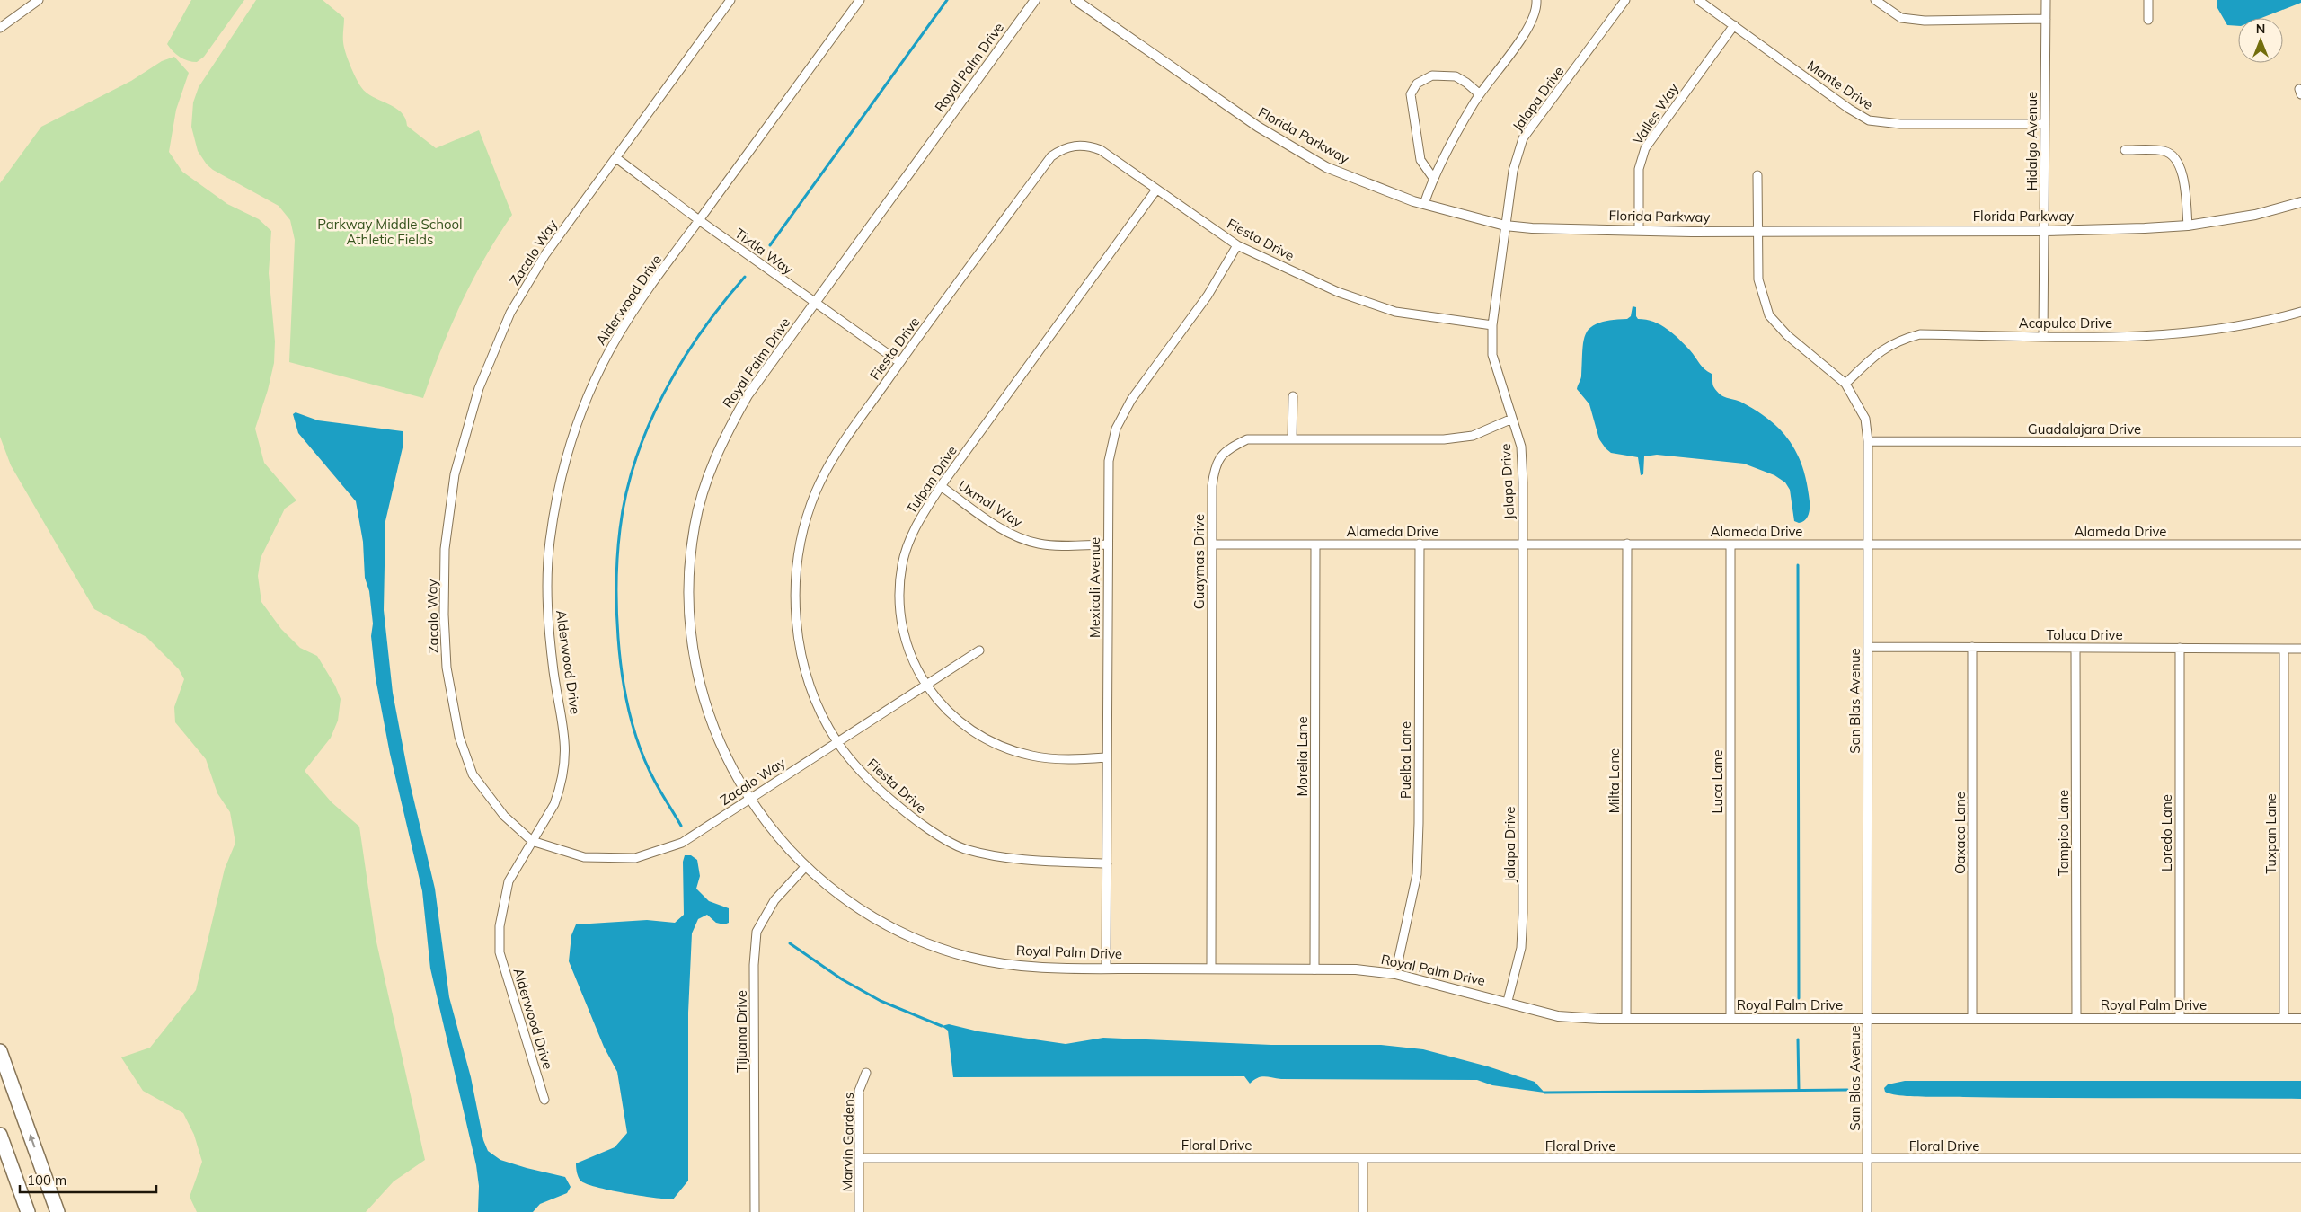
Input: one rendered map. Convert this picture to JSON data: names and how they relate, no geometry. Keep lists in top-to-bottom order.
{
  "streets": {
    "street": [
      "Royal Palm Drive",
      "Mante Drive",
      "Jalapa Drive",
      "Valles Way",
      "Florida Parkway",
      "Hidalgo Avenue",
      "Fiesta Drive",
      "Tixtla Way",
      "Zacalo Way",
      "Alderwood Drive",
      "Acapulco Drive",
      "Guadalajara Drive",
      "Tulpan Drive",
      "Uxmal Way",
      "Alameda Drive",
      "Guaymas Drive",
      "Mexicali Avenue",
      "Toluca Drive",
      "San Blas Avenue",
      "Morelia Lane",
      "Puelba Lane",
      "Milta Lane",
      "Luca Lane",
      "Oaxaca Lane",
      "Tampico Lane",
      "Loredo Lane",
      "Tuxpan Lane",
      "Tijuana Drive",
      "Marvin Gardens",
      "Floral Drive"
    ]
  },
  "crossings": [
    ["Royal Palm Drive", "Jalapa Drive"],
    ["Royal Palm Drive", "Tixtla Way"],
    ["Royal Palm Drive", "Zacalo Way"],
    ["Royal Palm Drive", "Guaymas Drive"],
    ["Royal Palm Drive", "Mexicali Avenue"],
    ["Royal Palm Drive", "San Blas Avenue"],
    ["Royal Palm Drive", "Morelia Lane"],
    ["Royal Palm Drive", "Puelba Lane"],
    ["Royal Palm Drive", "Milta Lane"],
    ["Royal Palm Drive", "Luca Lane"],
    ["Royal Palm Drive", "Oaxaca Lane"],
    ["Royal Palm Drive", "Tampico Lane"],
    ["Royal Palm Drive", "Loredo Lane"],
    ["Royal Palm Drive", "Tuxpan Lane"],
    ["Royal Palm Drive", "Tijuana Drive"],
    ["Mante Drive", "Valles Way"],
    ["Mante Drive", "Hidalgo Avenue"],
    ["Jalapa Drive", "Florida Parkway"],
    ["Jalapa Drive", "Fiesta Drive"],
    ["Jalapa Drive", "Alameda Drive"],
    ["Jalapa Drive", "Guaymas Drive"],
    ["Valles Way", "Florida Parkway"],
    ["Florida Parkway", "Hidalgo Avenue"],
    ["Florida Parkway", "San Blas Avenue"],
    ["Hidalgo Avenue", "Acapulco Drive"],
    ["Fiesta Drive", "Tixtla Way"],
    ["Fiesta Drive", "Zacalo Way"],
    ["Fiesta Drive", "Tulpan Drive"],
    ["Fiesta Drive", "Mexicali Avenue"],
    ["Tixtla Way", "Zacalo Way"],
    ["Tixtla Way", "Alderwood Drive"],
    ["Zacalo Way", "Alderwood Drive"],
    ["Zacalo Way", "Tulpan Drive"],
    ["Acapulco Drive", "San Blas Avenue"],
    ["Guadalajara Drive", "San Blas Avenue"],
    ["Tulpan Drive", "Uxmal Way"],
    ["Tulpan Drive", "Mexicali Avenue"],
    ["Uxmal Way", "Mexicali Avenue"],
    ["Alameda Drive", "Guaymas Drive"],
    ["Alameda Drive", "San Blas Avenue"],
    ["Alameda Drive", "Morelia Lane"],
    ["Alameda Drive", "Puelba Lane"],
    ["Alameda Drive", "Milta Lane"],
    ["Alameda Drive", "Luca Lane"],
    ["Toluca Drive", "San Blas Avenue"],
    ["Toluca Drive", "Oaxaca Lane"],
    ["Toluca Drive", "Tampico Lane"],
    ["Toluca Drive", "Loredo Lane"],
    ["Toluca Drive", "Tuxpan Lane"],
    ["San Blas Avenue", "Floral Drive"],
    ["Marvin Gardens", "Floral Drive"]
  ],
  "parks": ["Parkway Middle School Athletic Fields"],
  "scale_bar": "100 m",
  "north": "top"
}
